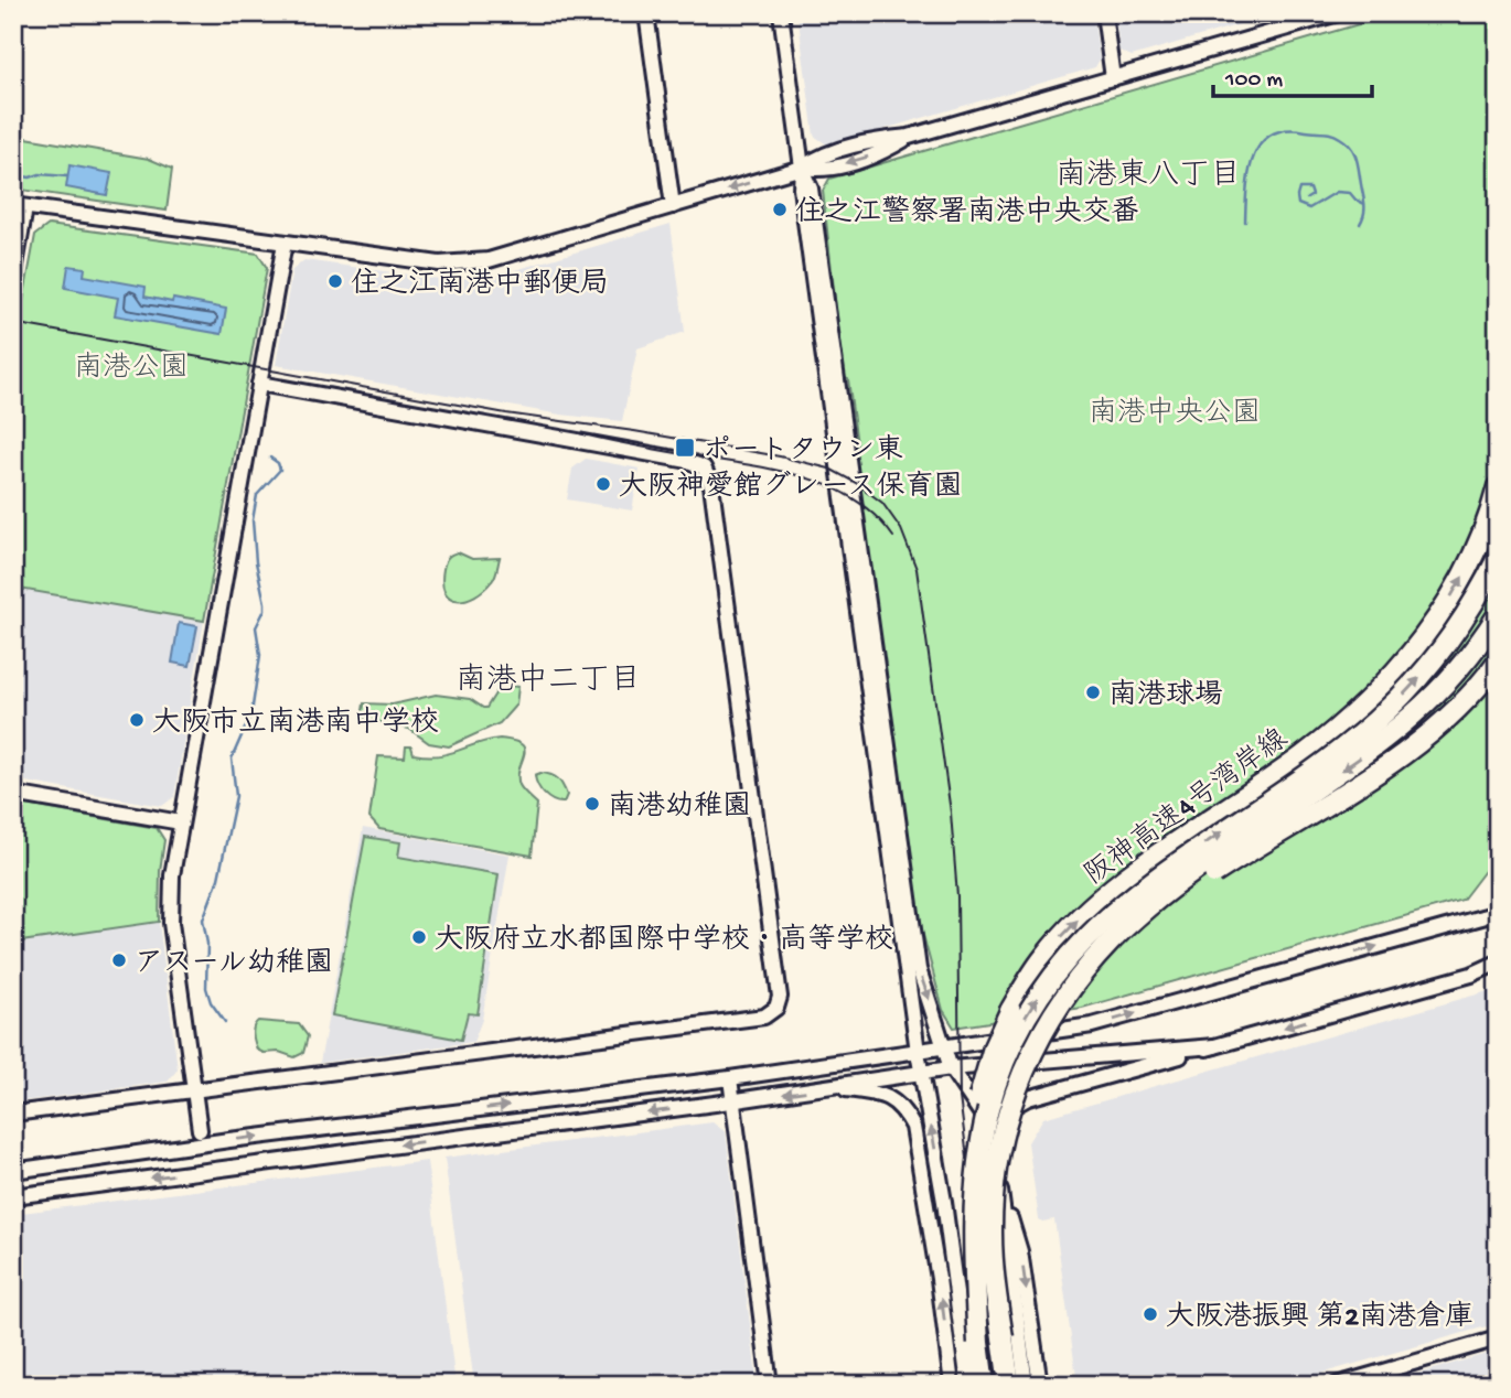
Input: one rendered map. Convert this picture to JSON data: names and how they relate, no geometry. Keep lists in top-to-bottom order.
{
  "streets": {
    "highway": ["阪神高速4号湾岸線"]
  },
  "districts": ["南港東八丁目", "南港中二丁目"],
  "parks": ["南港公園", "南港中央公園"],
  "places": {
    "other": [
      "住之江警察署南港中央交番",
      "住之江南港中郵便局",
      "大阪神愛館グレース保育園",
      "南港球場",
      "大阪市立南港南中学校",
      "南港幼稚園",
      "大阪府立水都国際中学校・高等学校",
      "アスール幼稚園",
      "大阪港振興 第2南港倉庫"
    ],
    "transit": ["ポートタウン東"]
  },
  "scale_bar": "100 m"
}
